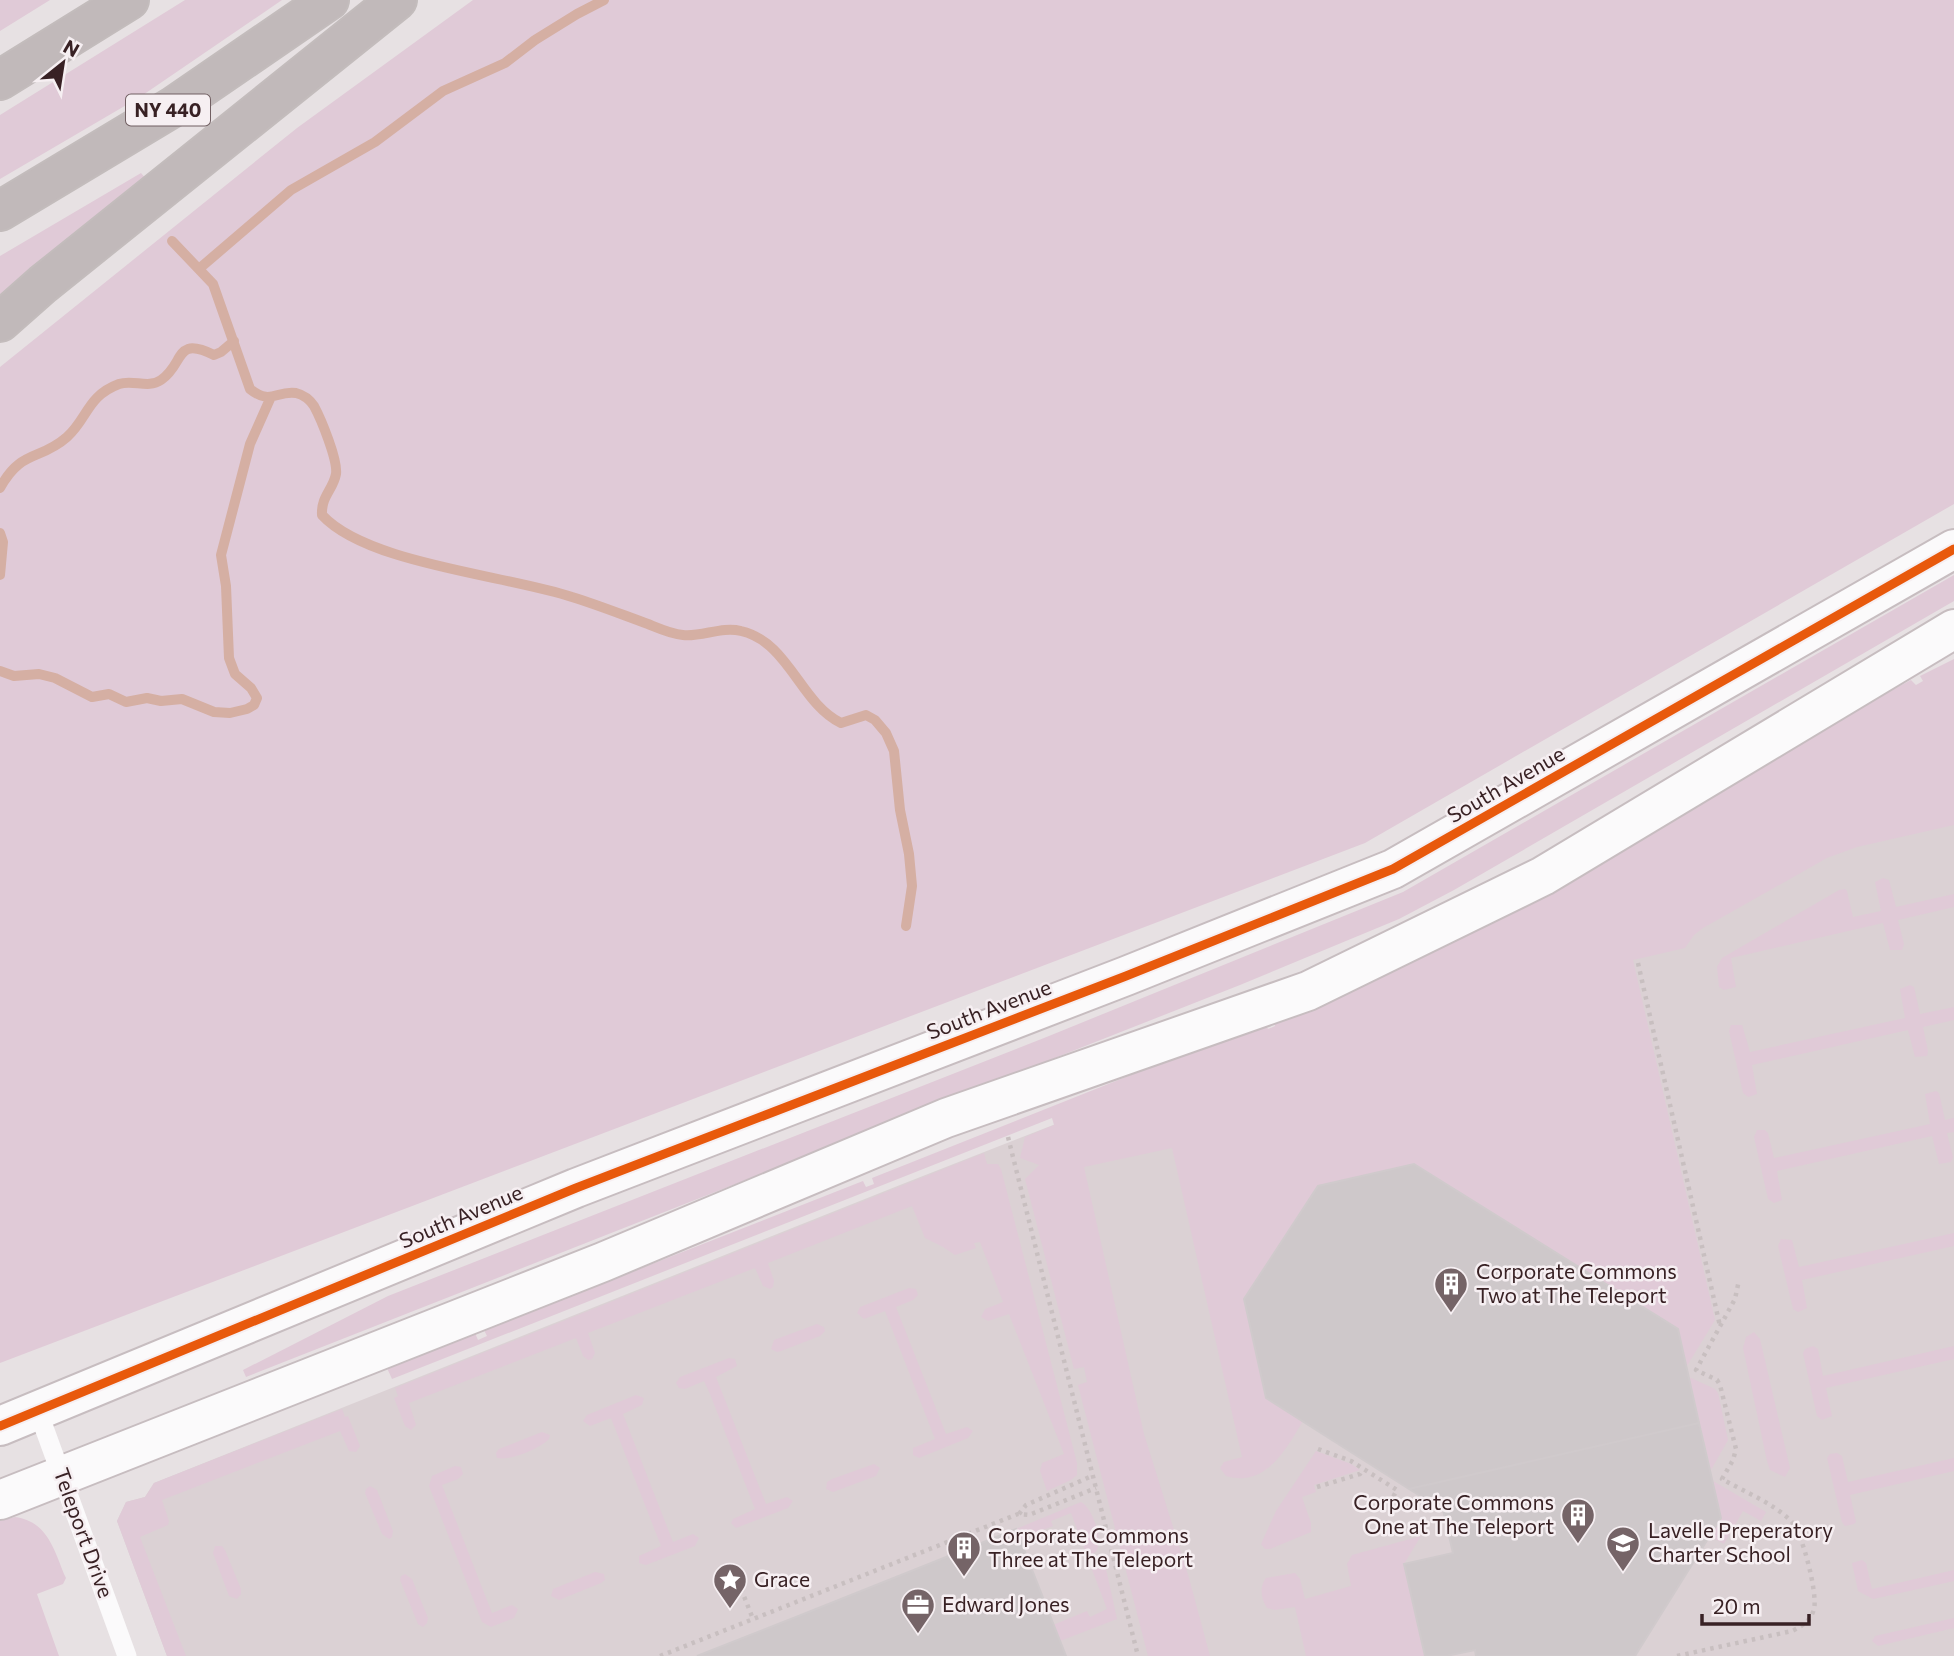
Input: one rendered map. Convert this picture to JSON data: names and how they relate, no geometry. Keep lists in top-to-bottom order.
{
  "streets": {
    "highway": ["NY 440"],
    "street": ["South Avenue"],
    "lane": ["Teleport Drive"]
  },
  "crossings": [
    ["South Avenue", "Teleport Drive"]
  ],
  "places": {
    "building": ["Corporate Commons Two at The Teleport", "Corporate Commons One at The Teleport", "Corporate Commons Three at The Teleport"],
    "school or university": ["Lavelle Preperatory Charter School"],
    "place": ["Grace"],
    "office": ["Edward Jones"]
  },
  "scale_bar": "20 m",
  "north": "top right"
}
